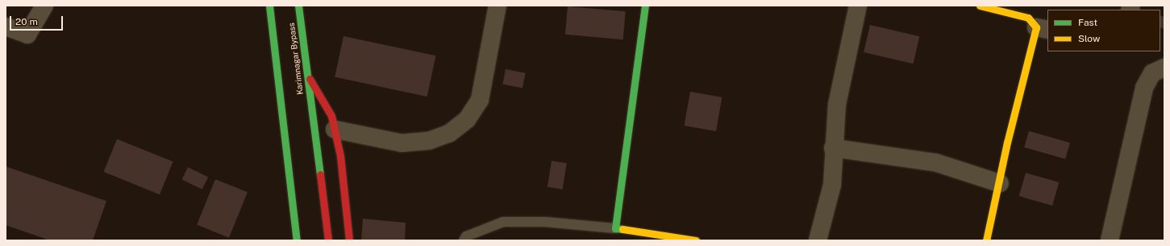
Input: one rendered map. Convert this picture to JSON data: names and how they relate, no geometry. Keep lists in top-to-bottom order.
{
  "streets": {
    "main road": ["Karimnagar Bypass"]
  },
  "legend": ["Fast", "Slow"],
  "scale_bar": "20 m"
}
